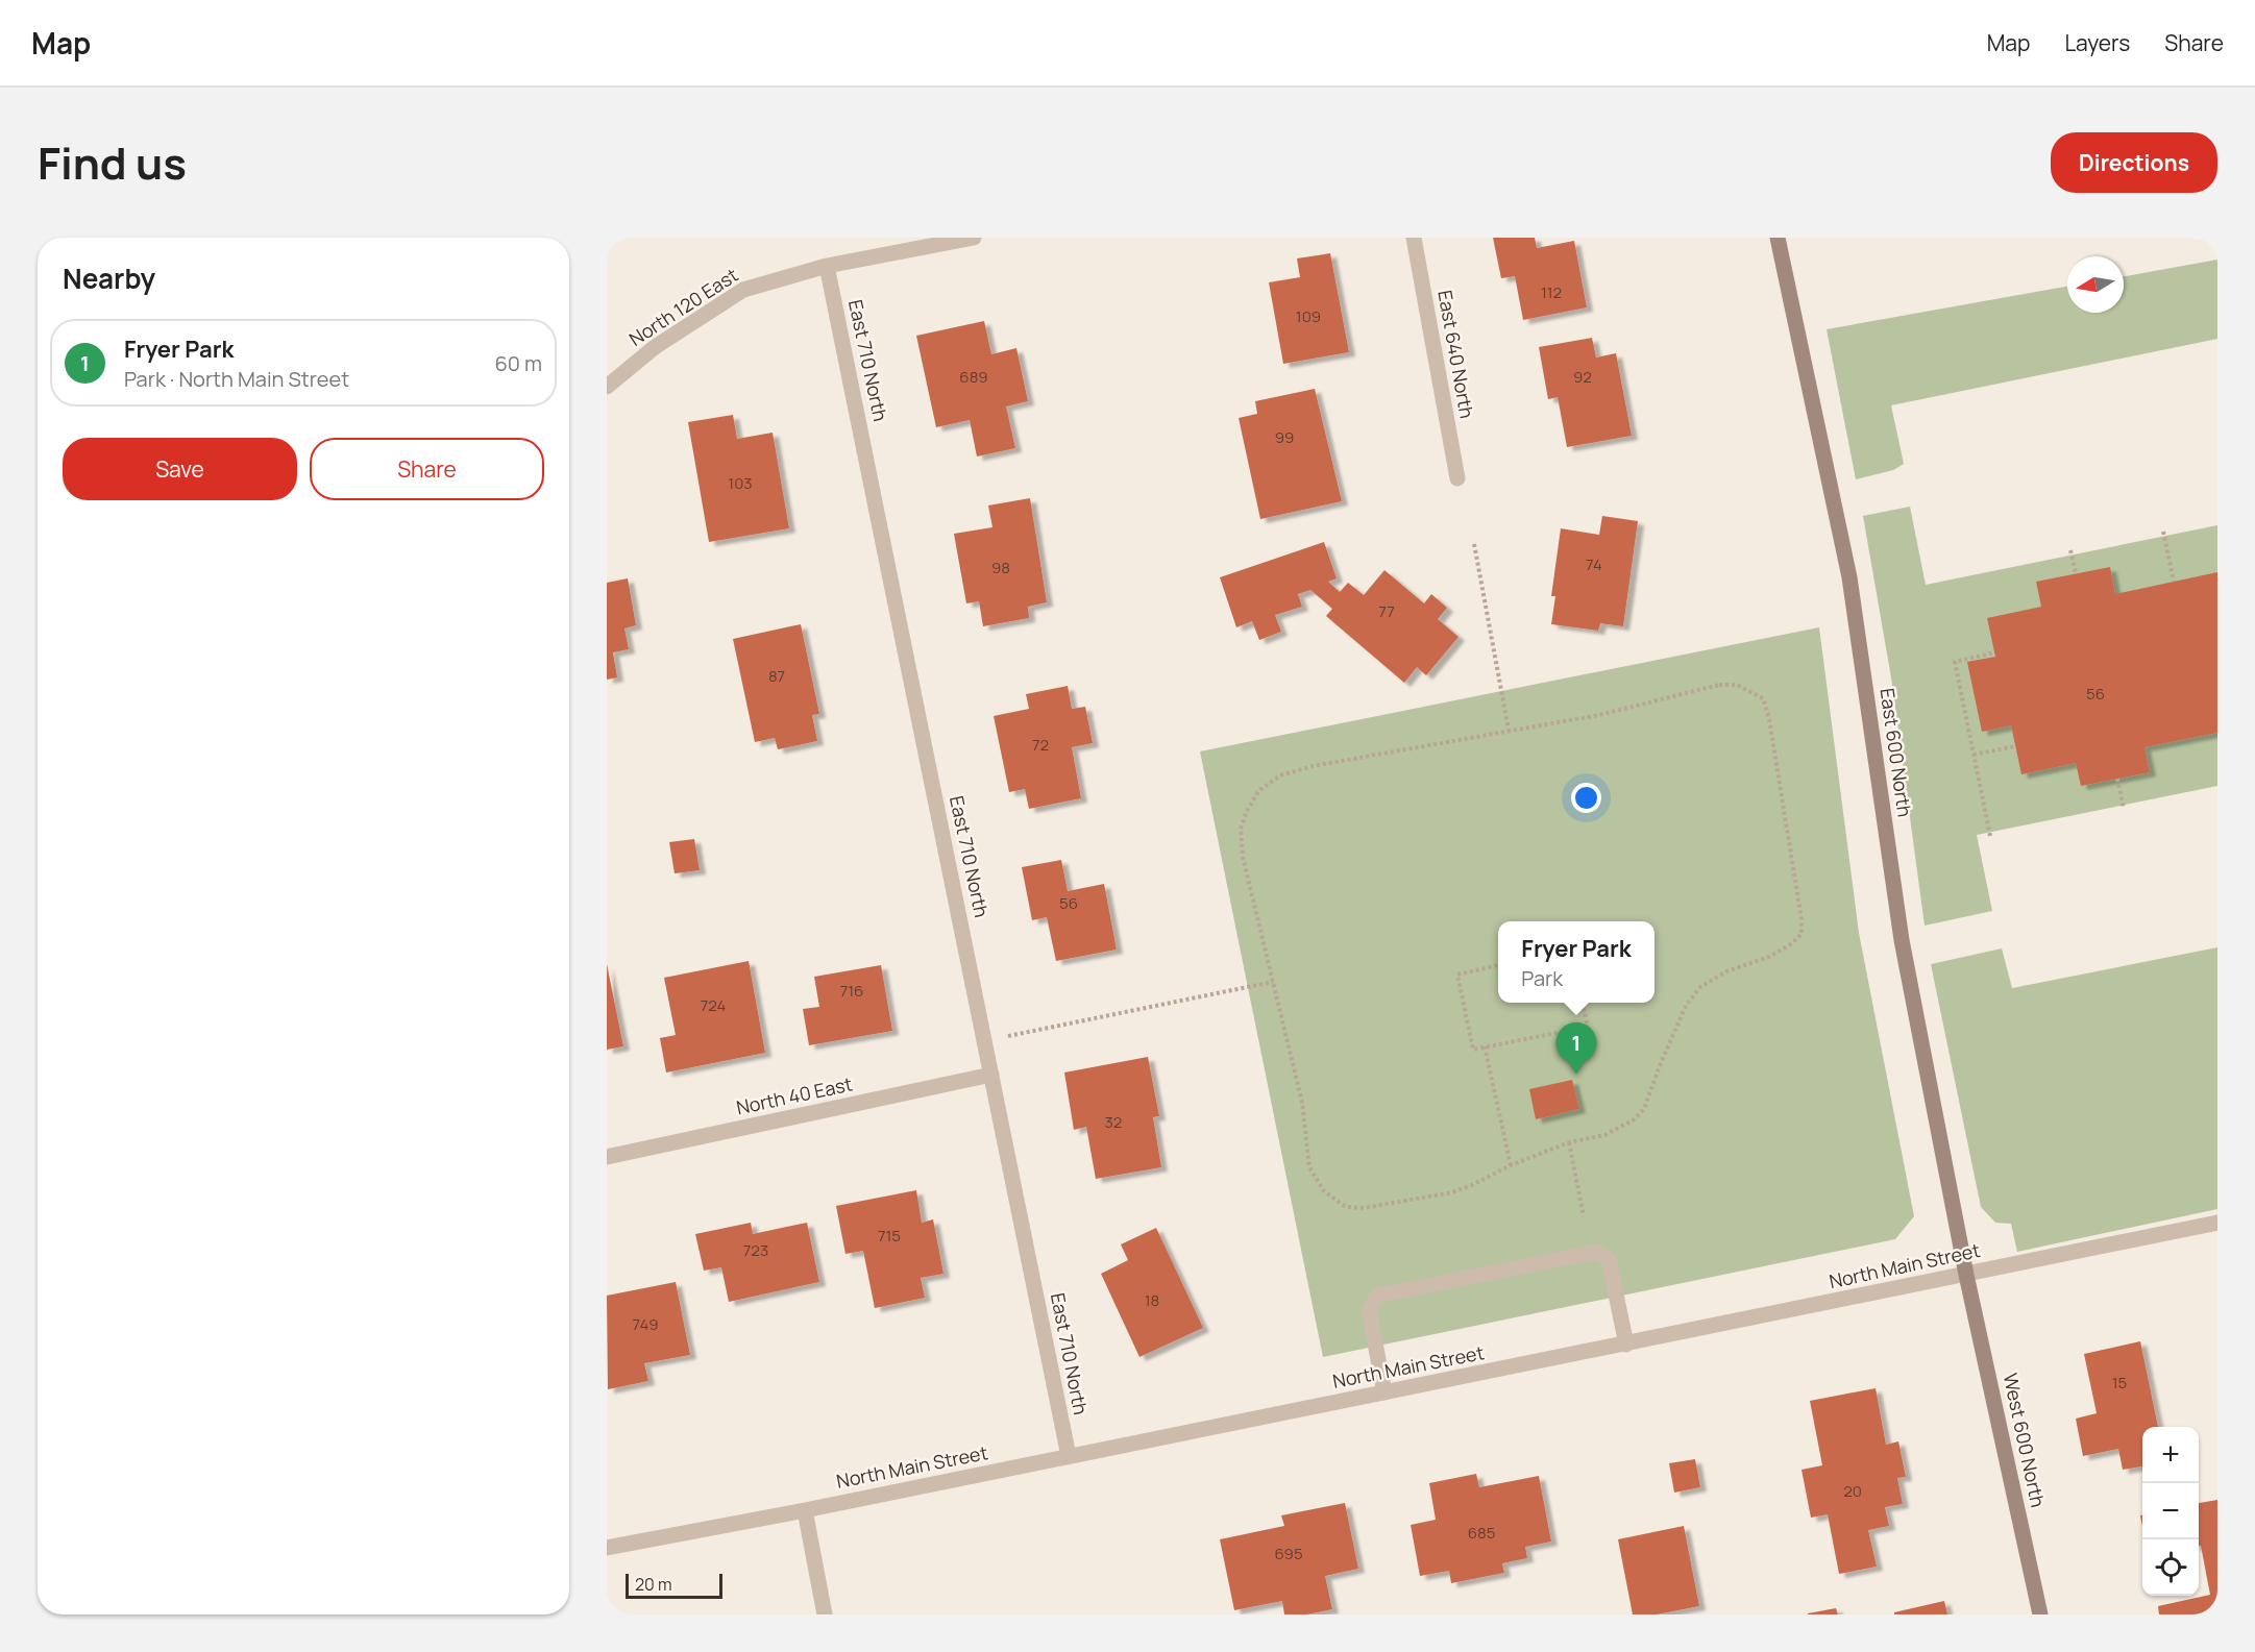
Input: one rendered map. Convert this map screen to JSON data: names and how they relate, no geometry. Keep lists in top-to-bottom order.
{
  "streets": {
    "street": [
      "North 120 East",
      "East 640 North",
      "East 710 North",
      "East 600 North",
      "North 40 East",
      "North Main Street",
      "West 600 North"
    ]
  },
  "crossings": [
    ["North 120 East", "East 710 North"],
    ["East 710 North", "North 40 East"],
    ["East 710 North", "North Main Street"],
    ["East 600 North", "North Main Street"],
    ["East 600 North", "West 600 North"],
    ["North Main Street", "West 600 North"]
  ],
  "house_numbers": [
    "112",
    "109",
    "689",
    "92",
    "99",
    "103",
    "74",
    "98",
    "77",
    "87",
    "56",
    "72",
    "56",
    "716",
    "724",
    "32",
    "715",
    "723",
    "18",
    "749",
    "15",
    "20",
    "685",
    "695"
  ],
  "scale_bar": "20 m",
  "north": "left",
  "page": {
    "header": "Map",
    "nav": ["Map", "Layers", "Share"],
    "title": "Find us",
    "buttons": [
      "Directions",
      ["Save", "Share"]
    ],
    "heading": "Nearby",
    "list": [
      {
        "mark": "1",
        "name": "Fryer Park",
        "note": "Park · North Main Street",
        "value": "60 m"
      }
    ],
    "popup": ["Fryer Park", "Park"],
    "pins": "1",
    "map_buttons": ["+", "−"],
    "scale": "20 m"
  }
}
